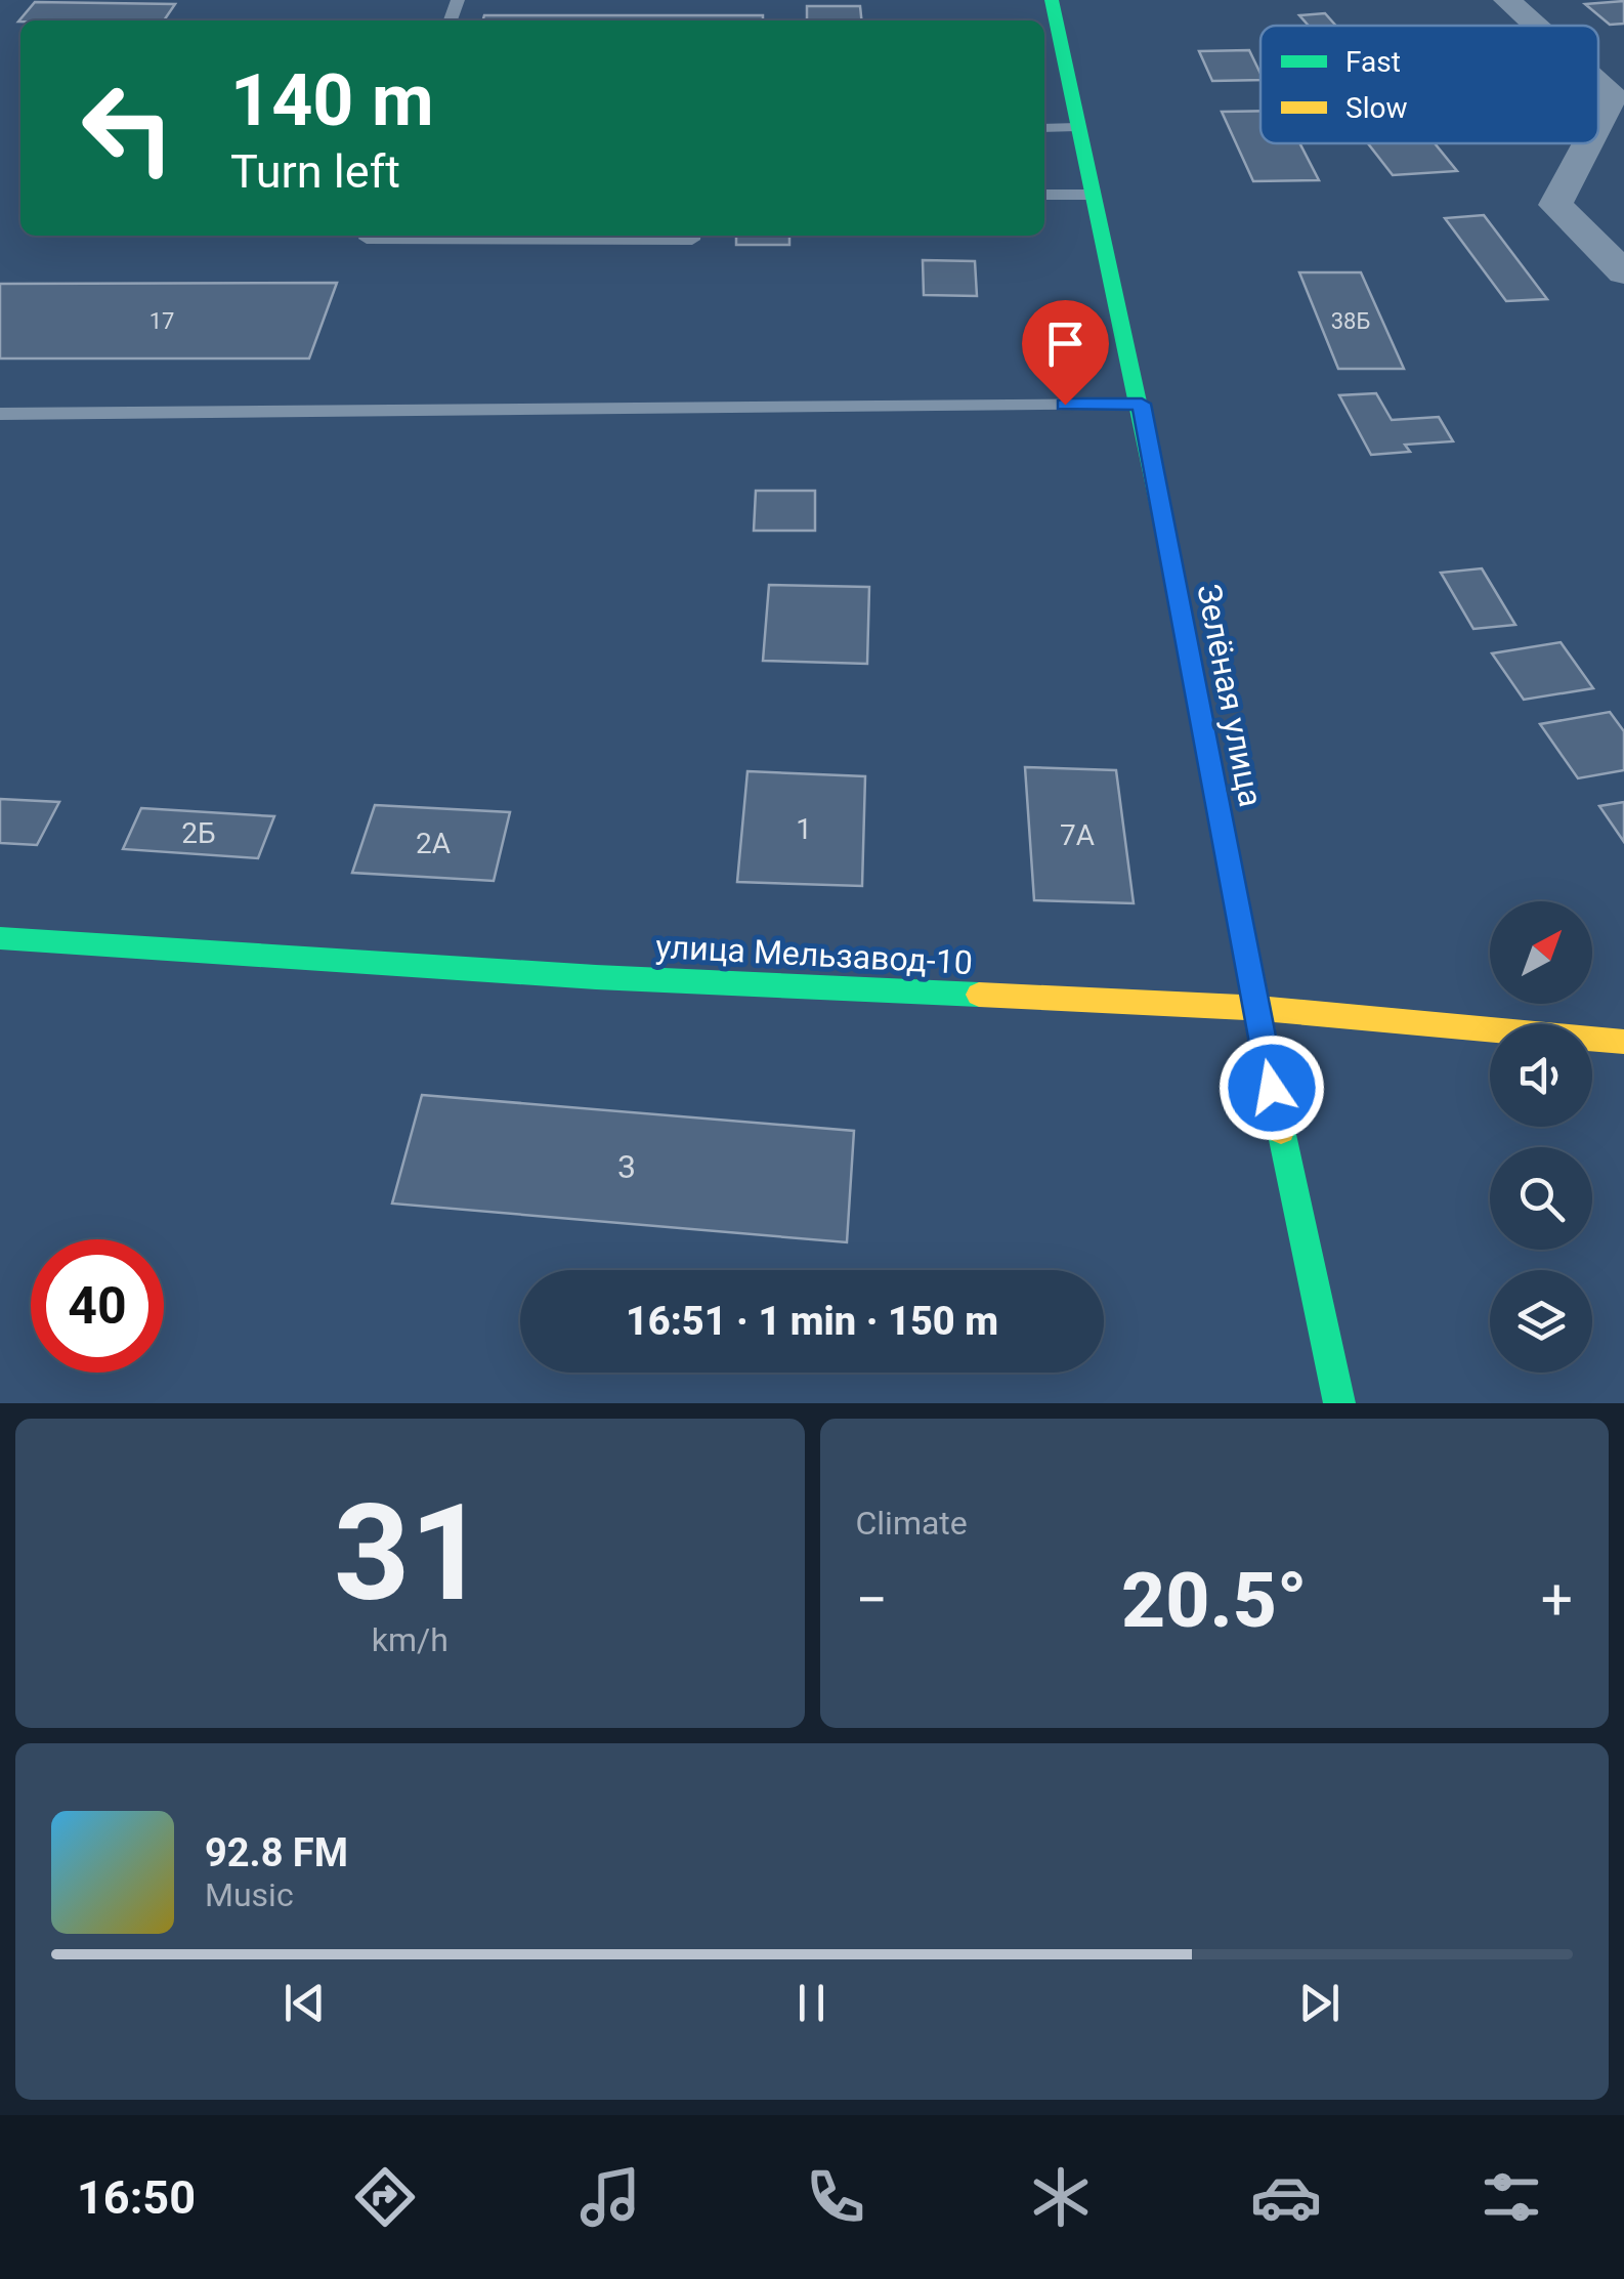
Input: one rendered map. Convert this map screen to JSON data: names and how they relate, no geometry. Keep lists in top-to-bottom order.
{
  "streets": {
    "street": ["Зелёная улица", "улица Мельзавод-10"]
  },
  "crossings": [
    ["Зелёная улица", "улица Мельзавод-10"]
  ],
  "house_numbers": [
    "17",
    "38Б",
    "1",
    "2Б",
    "7А",
    "2А",
    "3"
  ],
  "legend": ["Fast", "Slow"],
  "north": "top right",
  "page": {
    "turn": ["140 m", "Turn left"],
    "limit": "40",
    "trip": "16:51 · 1 min · 150 m",
    "tile": [
      ["31", "km/h"],
      "Climate"
    ],
    "heat": ["−", "20.5°", "+"],
    "song": ["92.8 FM", "Music"],
    "tabs": "16:50"
  }
}
